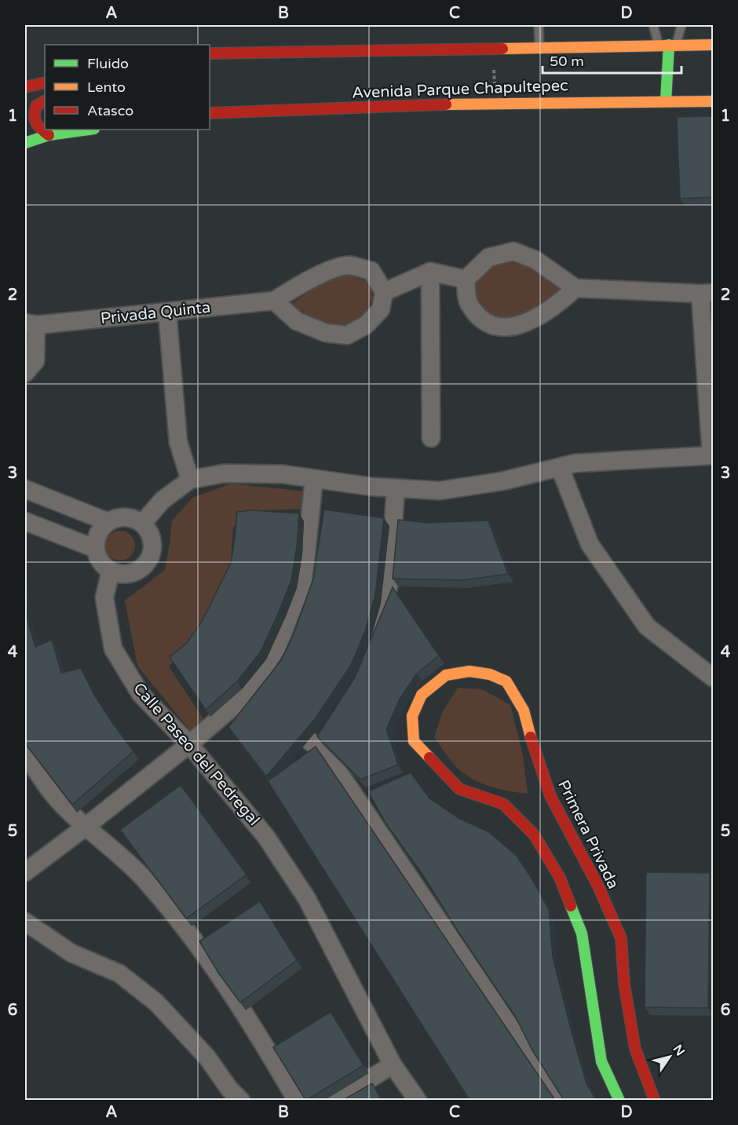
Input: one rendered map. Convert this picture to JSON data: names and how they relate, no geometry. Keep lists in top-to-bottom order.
{
  "streets": {
    "main road": ["Avenida Parque Chapultepec", "Primera Privada"],
    "street": ["Privada Quinta", "Calle Paseo del Pedregal"]
  },
  "legend": ["Fluido", "Lento", "Atasco"],
  "scale_bar": "50 m",
  "north": "top right",
  "grid": {
    "columns": [
      "A",
      "B",
      "C",
      "D"
    ],
    "rows": [
      "1",
      "2",
      "3",
      "4",
      "5",
      "6"
    ]
  }
}
